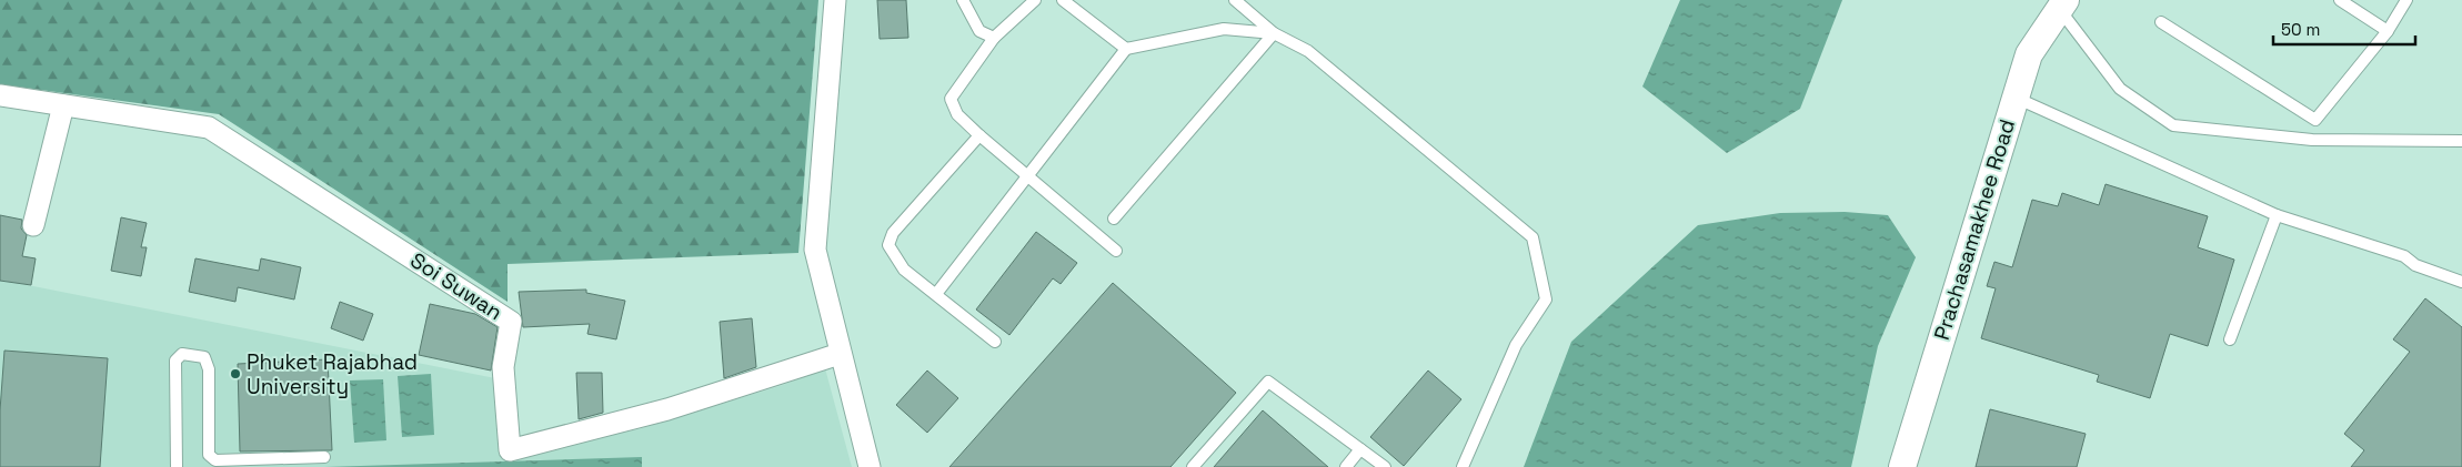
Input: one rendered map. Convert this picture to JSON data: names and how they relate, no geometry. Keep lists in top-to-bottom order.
{
  "streets": {
    "street": ["Prachasamakhee Road", "Soi Suwan"]
  },
  "places": ["Phuket Rajabhad University"],
  "scale_bar": "50 m"
}
